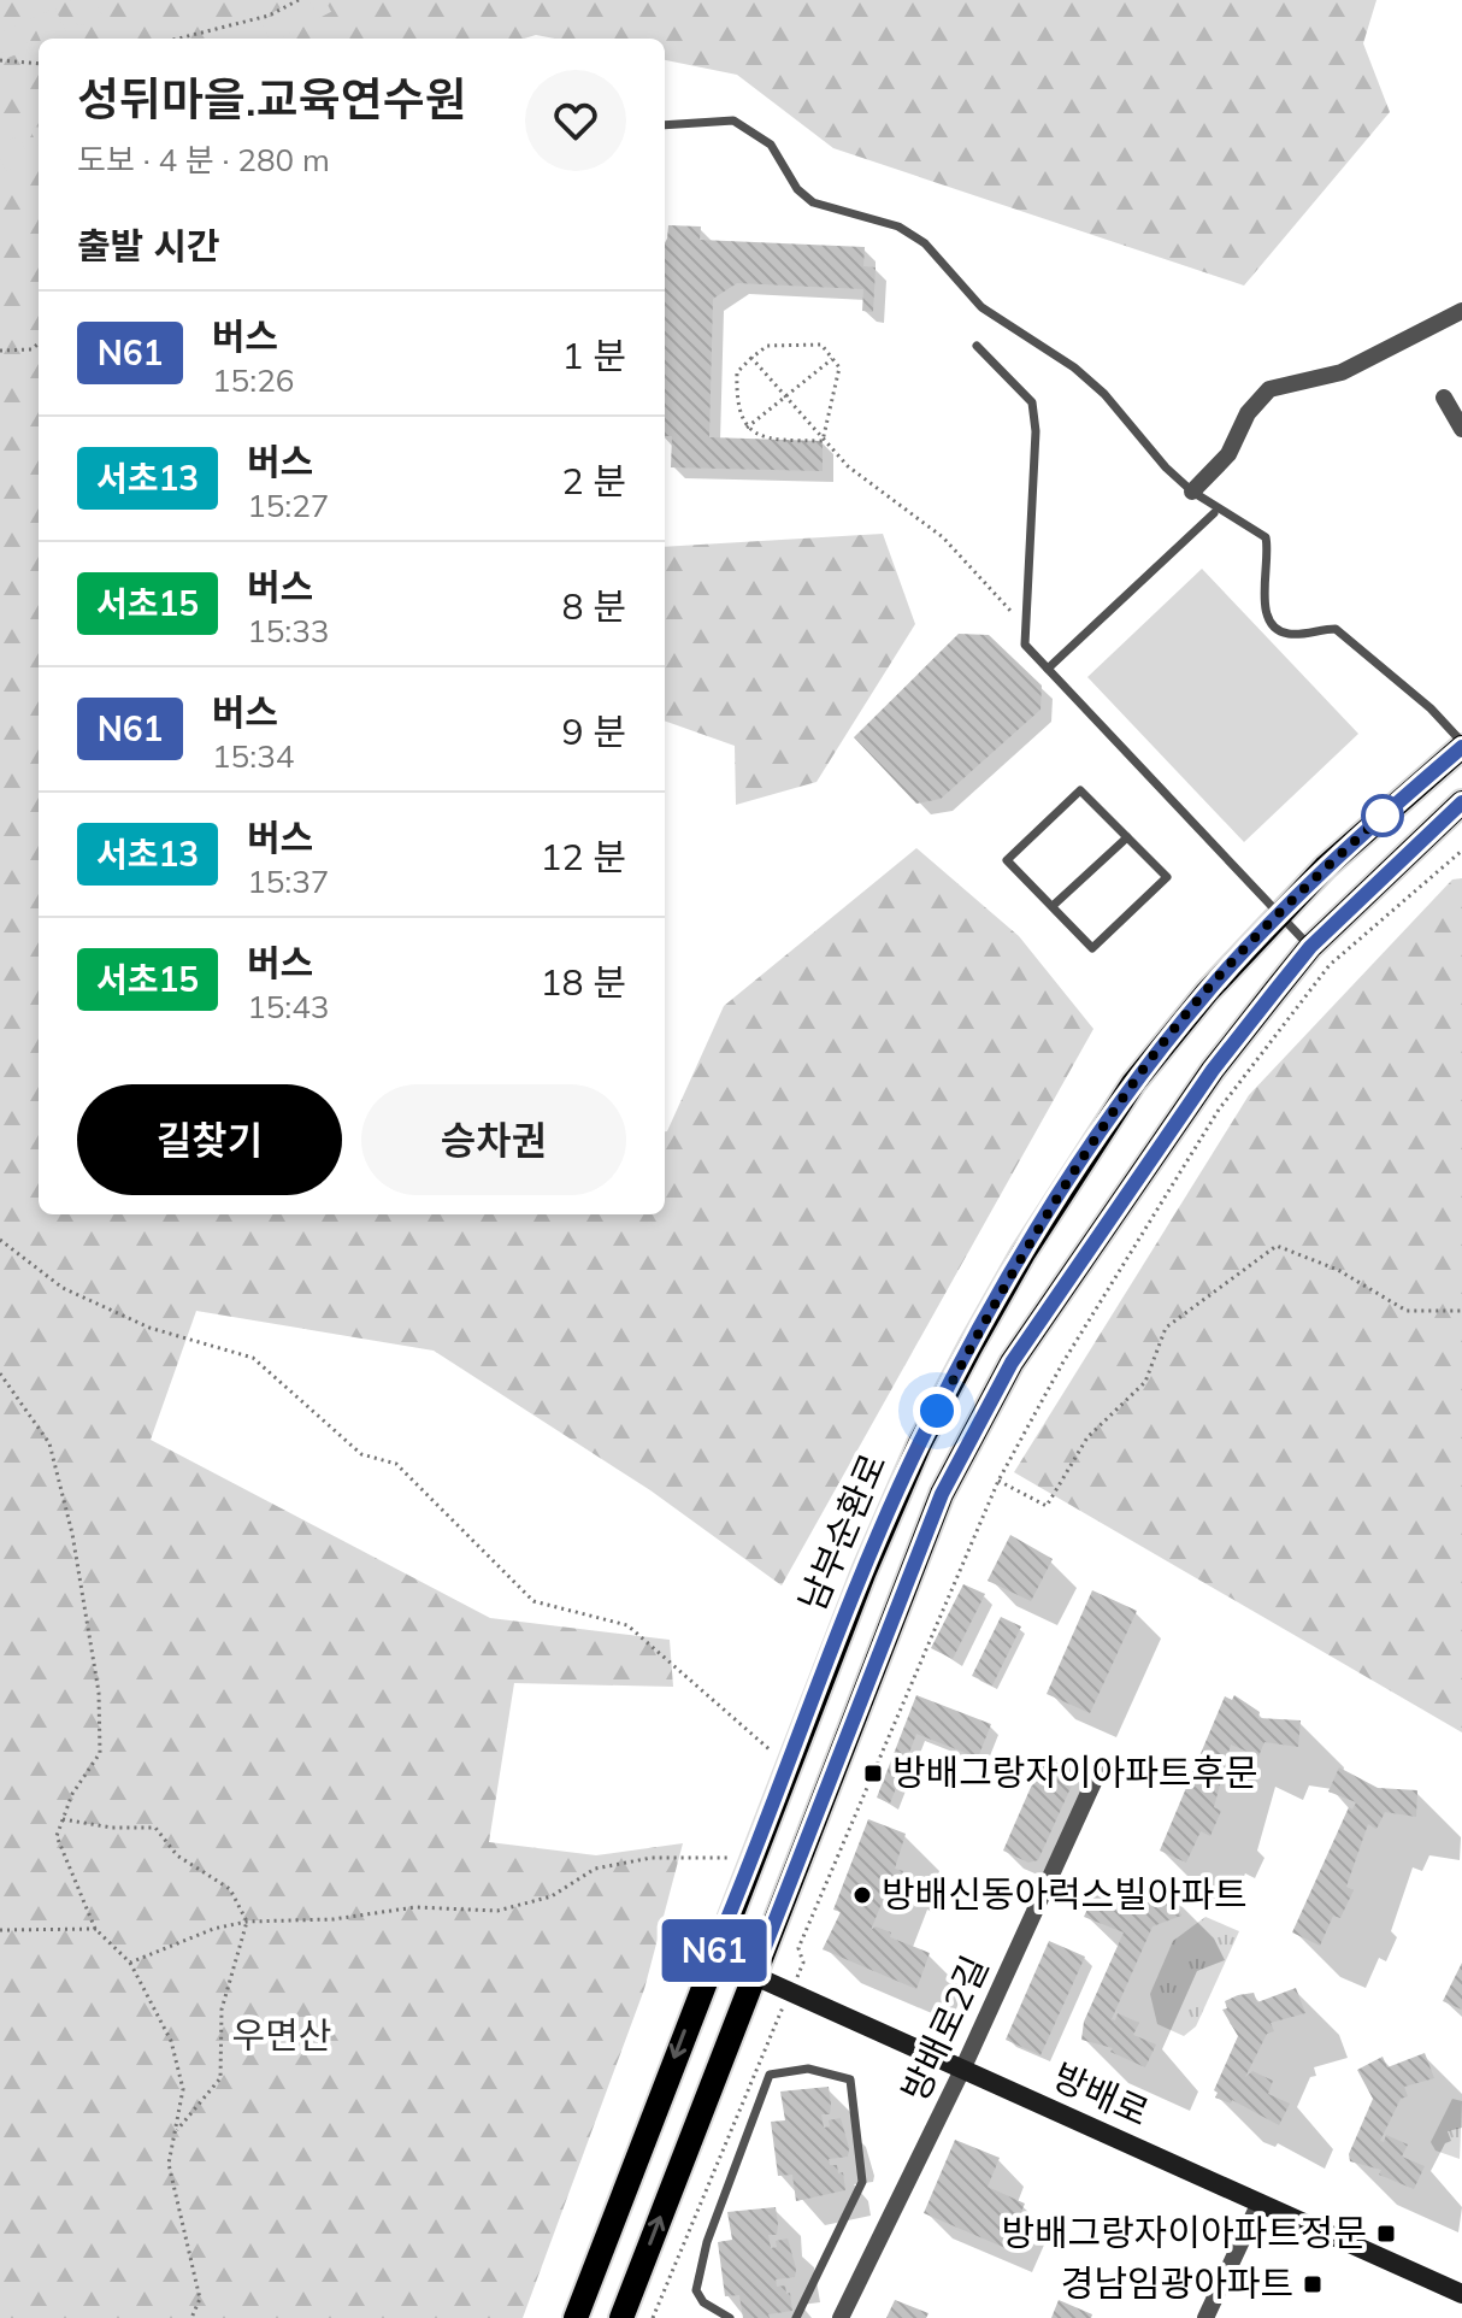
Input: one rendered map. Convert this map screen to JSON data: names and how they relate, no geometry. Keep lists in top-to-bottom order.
{
  "streets": {
    "main road": ["남부순환로", "방배로"],
    "street": ["방배로2길"]
  },
  "crossings": [
    ["남부순환로", "방배로"],
    ["방배로2길", "방배로"]
  ],
  "parks": ["우면산"],
  "places": {
    "transit": ["방배그랑자이아파트후문", "방배그랑자이아파트정문", "경남임광아파트"],
    "other": ["방배신동아럭스빌아파트"]
  },
  "lines": ["bus line N61"],
  "page": {
    "on_map": "N61",
    "heading": [
      ["성뒤마을.교육연수원", "도보 · 4 분 · 280 m"],
      "출발 시간"
    ],
    "list": [
      {
        "mark": "N61",
        "name": "버스",
        "note": "15:26",
        "value": "1 분"
      },
      {
        "mark": "서초13",
        "name": "버스",
        "note": "15:27",
        "value": "2 분"
      },
      {
        "mark": "서초15",
        "name": "버스",
        "note": "15:33",
        "value": "8 분"
      },
      {
        "mark": "N61",
        "name": "버스",
        "note": "15:34",
        "value": "9 분"
      },
      {
        "mark": "서초13",
        "name": "버스",
        "note": "15:37",
        "value": "12 분"
      },
      {
        "mark": "서초15",
        "name": "버스",
        "note": "15:43",
        "value": "18 분"
      }
    ],
    "buttons": ["길찾기", "승차권"]
  }
}
